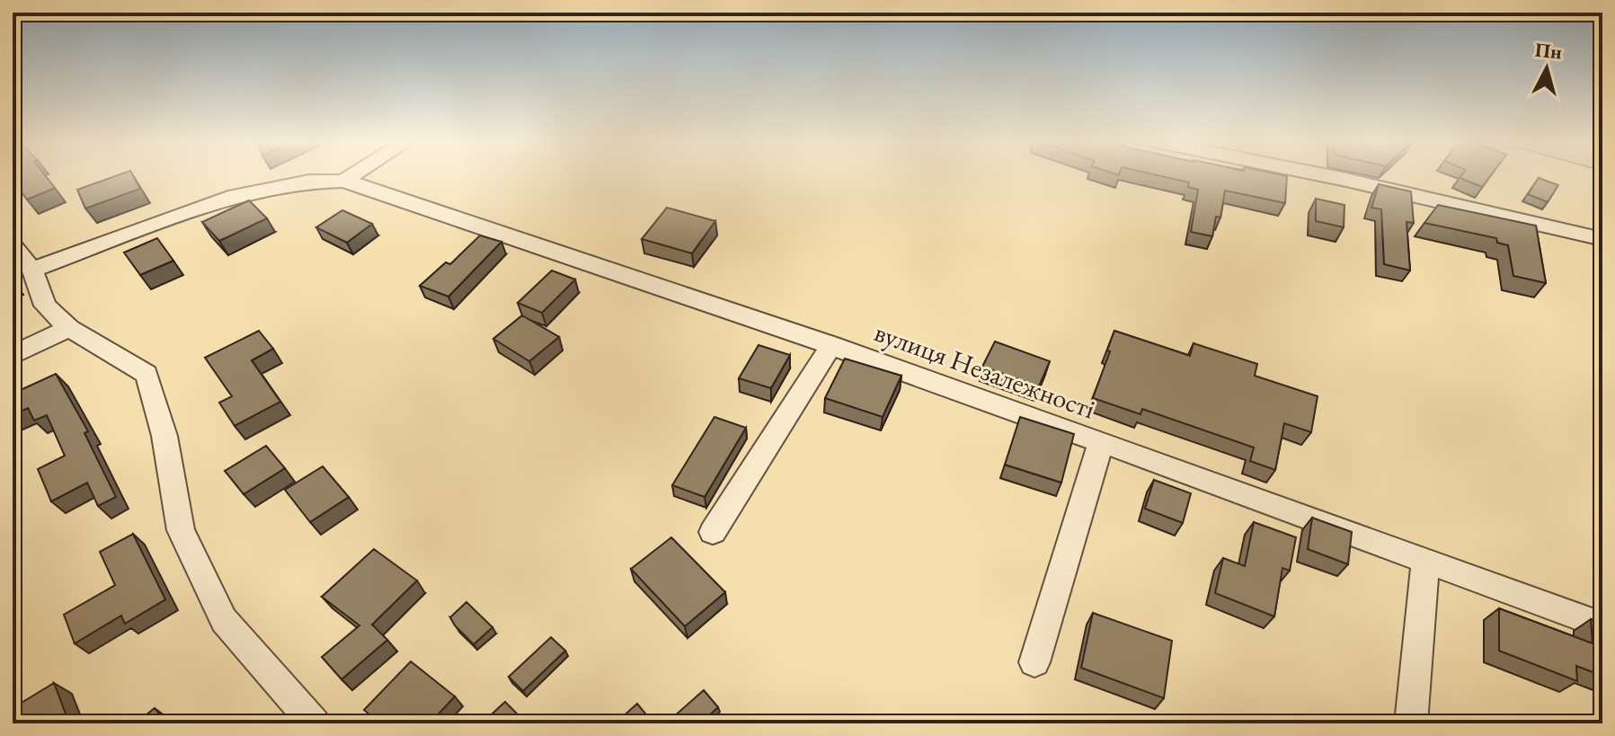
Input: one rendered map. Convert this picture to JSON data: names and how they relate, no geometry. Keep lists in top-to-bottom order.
{
  "streets": {
    "street": ["вулиця Незалежності"]
  },
  "north": "top"
}
